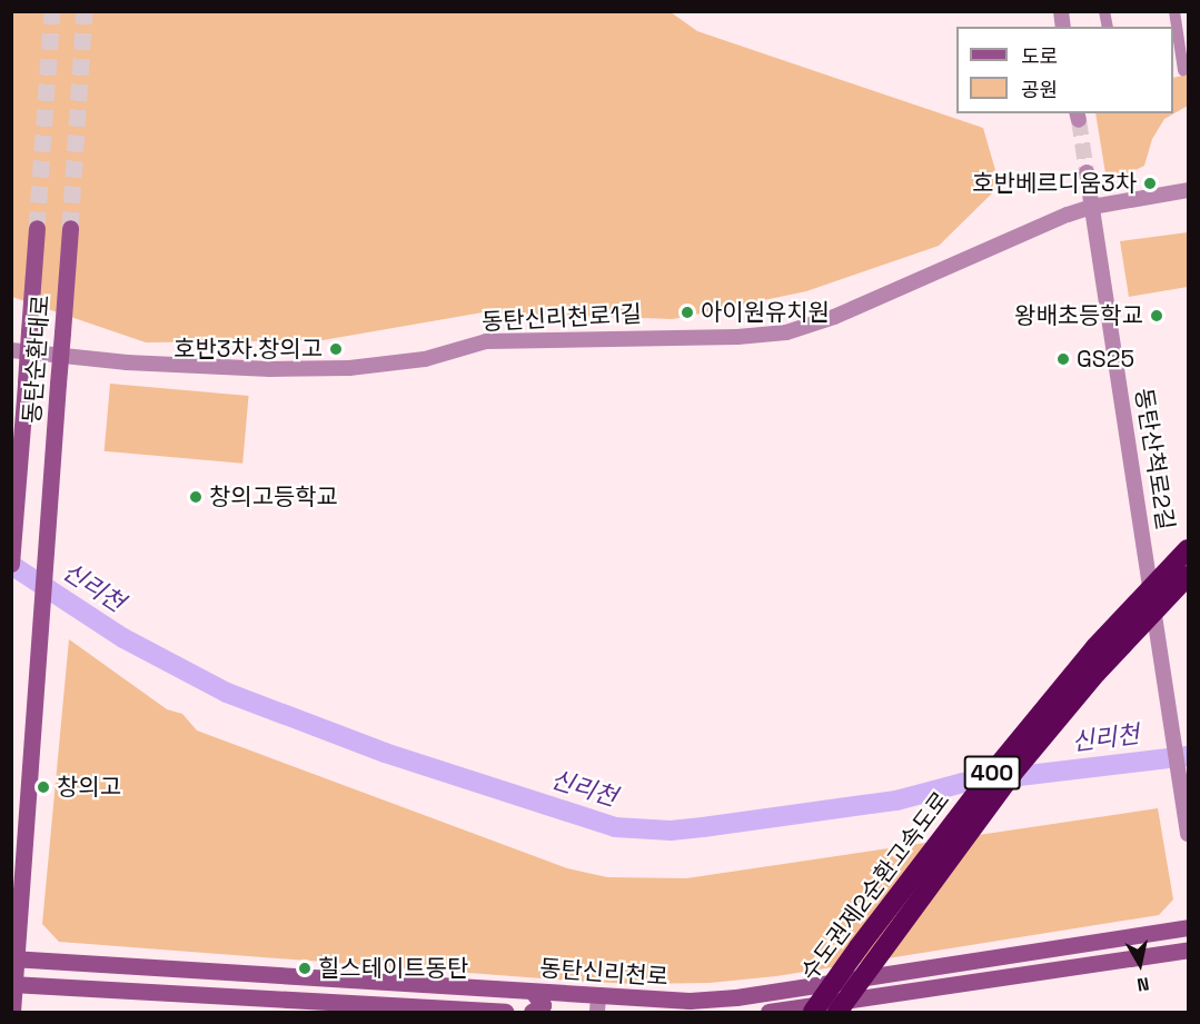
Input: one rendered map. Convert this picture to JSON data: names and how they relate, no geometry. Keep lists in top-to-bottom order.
{
  "streets": {
    "highway": ["400", "수도권제2순환고속도로"],
    "main road": ["동탄순환대로", "동탄신리천로"],
    "street": ["동탄신리천로1길", "동탄산척로2길"]
  },
  "crossings": [
    ["동탄신리천로1길", "동탄산척로2길"],
    ["동탄순환대로", "동탄신리천로"]
  ],
  "water": ["신리천"],
  "places": [
    "호반베르디움3차",
    "아이원유치원",
    "왕배초등학교",
    "호반3차.창의고",
    "GS25",
    "창의고등학교",
    "창의고",
    "힐스테이트동탄"
  ],
  "legend": ["도로", "공원"],
  "north": "bottom"
}
